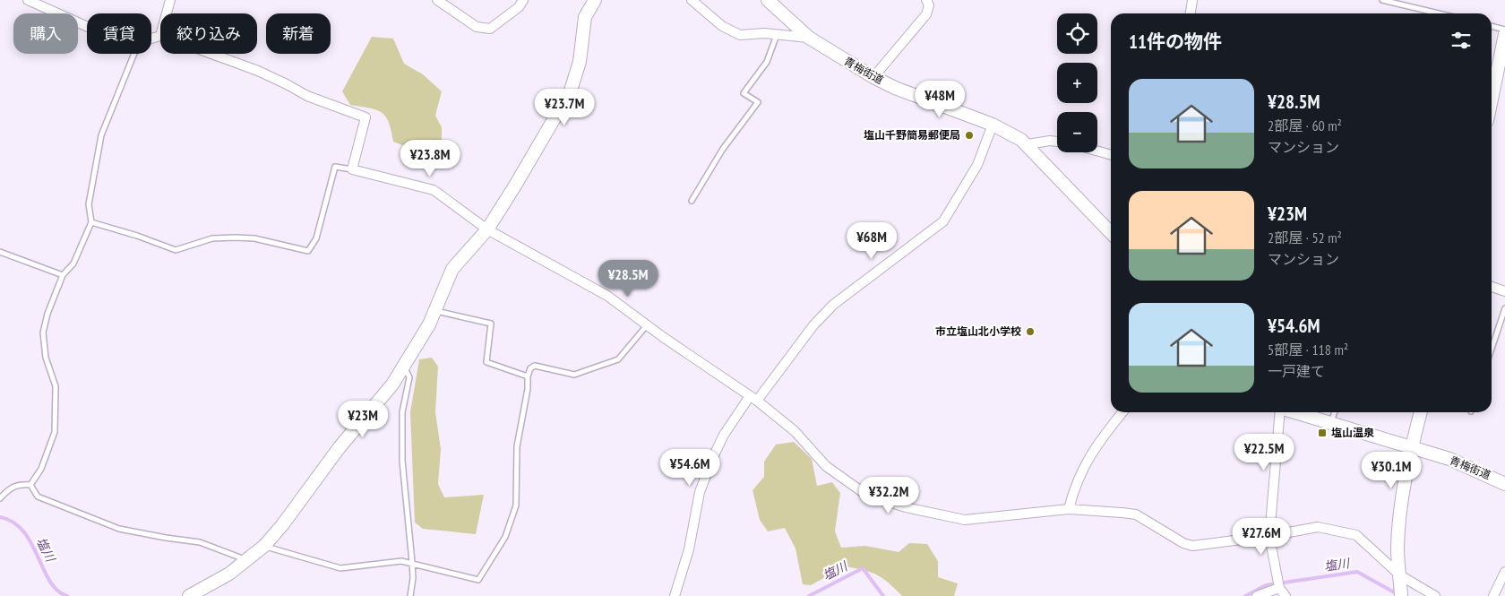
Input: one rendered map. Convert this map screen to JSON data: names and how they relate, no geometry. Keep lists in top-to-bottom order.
{
  "streets": {
    "street": ["青梅街道"]
  },
  "water": ["塩川"],
  "places": {
    "other": ["塩山千野簡易郵便局", "市立塩山北小学校"],
    "transit": ["塩山温泉"]
  },
  "page": {
    "map_buttons": ["+", "−"],
    "chip": [
      "購入",
      "賃貸",
      "絞り込み",
      "新着"
    ],
    "heading": "11件の物件",
    "list": [
      {
        "name": "¥28.5M",
        "note": "2部屋 · 60 m² · マンション"
      },
      {
        "name": "¥23M",
        "note": "2部屋 · 52 m² · マンション"
      },
      {
        "name": "¥54.6M",
        "note": "5部屋 · 118 m² · 一戸建て"
      }
    ],
    "price": [
      "¥48M",
      "¥23.7M",
      "¥23.8M",
      "¥68M",
      "¥28.5M",
      "¥23M",
      "¥22.5M",
      "¥54.6M",
      "¥30.1M",
      "¥32.2M",
      "¥27.6M"
    ]
  }
}
